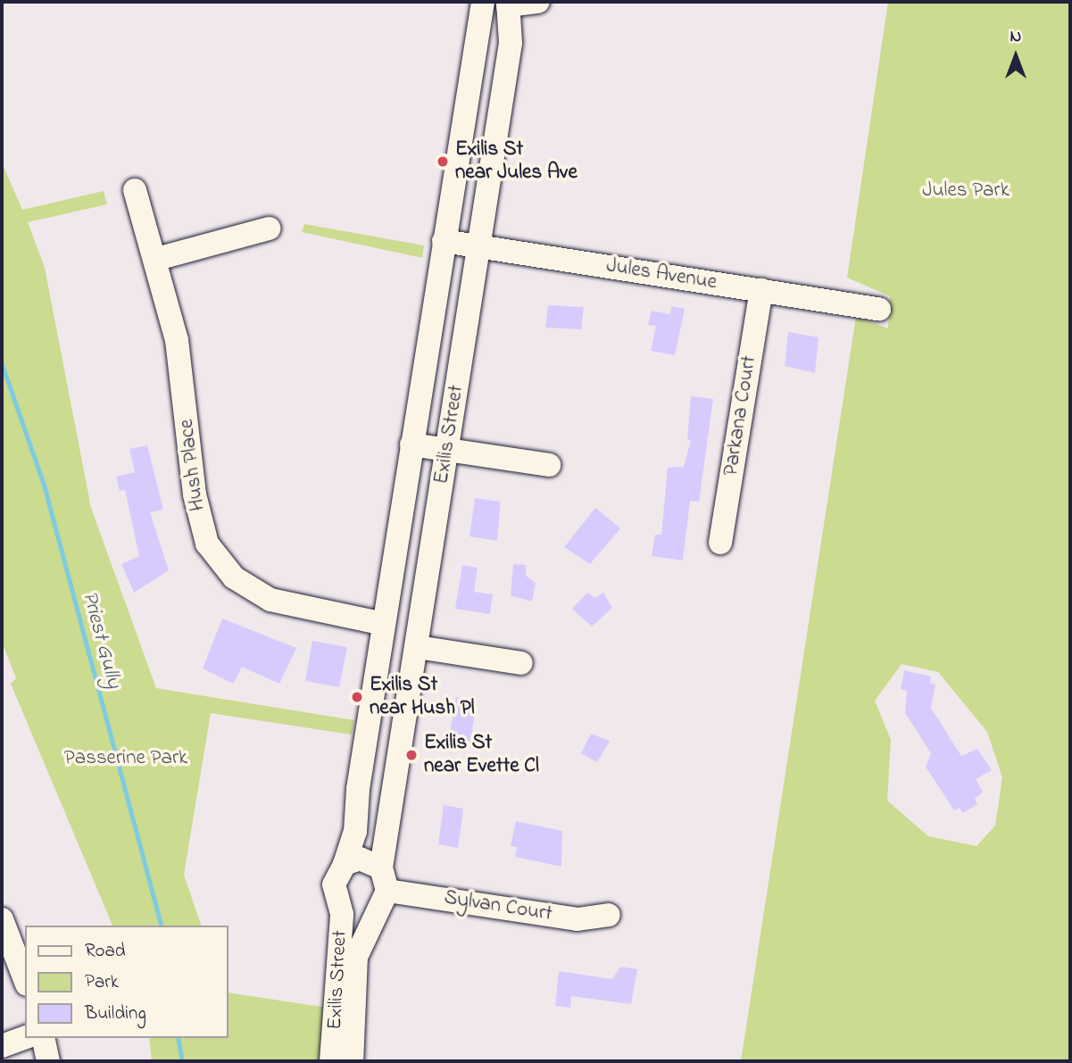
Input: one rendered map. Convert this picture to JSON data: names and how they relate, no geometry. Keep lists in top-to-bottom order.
{
  "streets": {
    "street": [
      "Jules Avenue",
      "Parkana Court",
      "Exilis Street",
      "Hush Place",
      "Sylvan Court"
    ]
  },
  "crossings": [
    ["Jules Avenue", "Parkana Court"],
    ["Jules Avenue", "Exilis Street"],
    ["Exilis Street", "Hush Place"],
    ["Exilis Street", "Sylvan Court"]
  ],
  "water": ["Priest Gully"],
  "parks": ["Jules Park", "Passerine Park"],
  "places": ["Exilis St near Jules Ave", "Exilis St near Hush Pl", "Exilis St near Evette Cl"],
  "legend": ["Road", "Park", "Building"],
  "north": "top"
}
